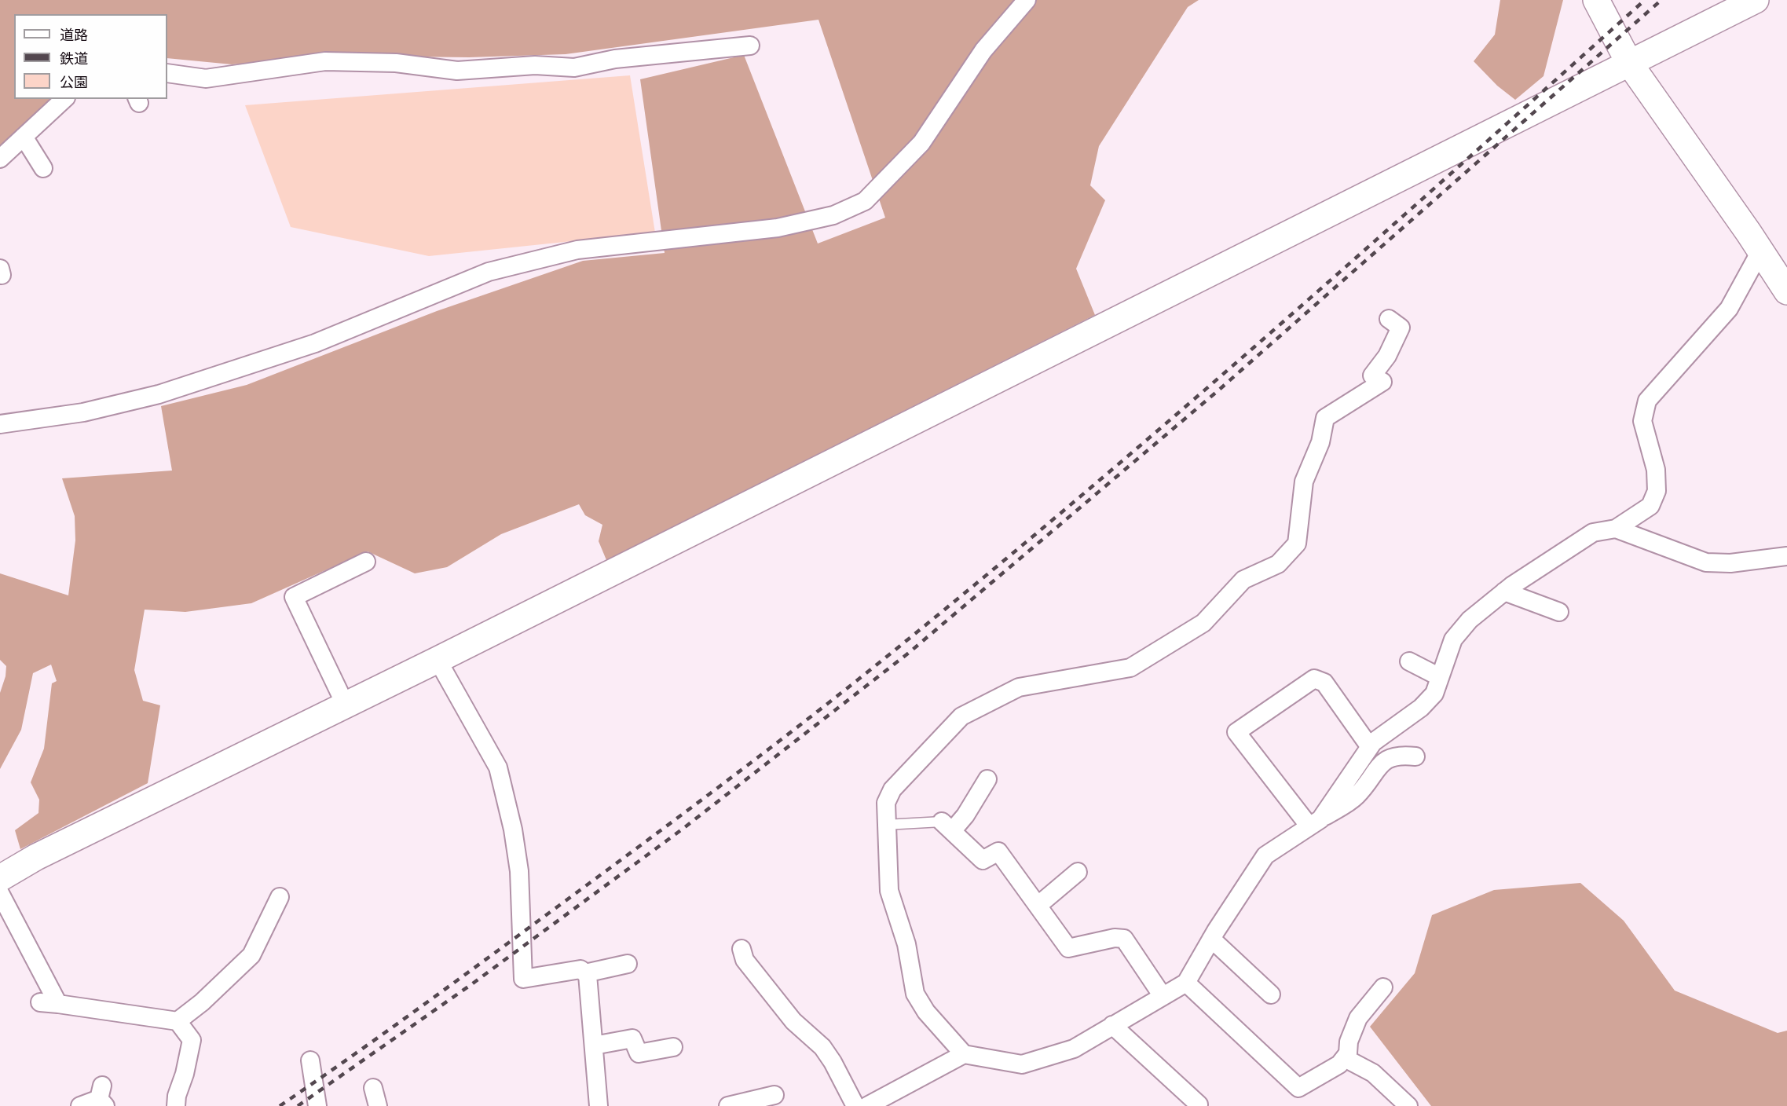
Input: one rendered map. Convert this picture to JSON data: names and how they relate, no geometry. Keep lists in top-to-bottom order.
{
  "legend": ["道路", "鉄道", "公園"]
}
